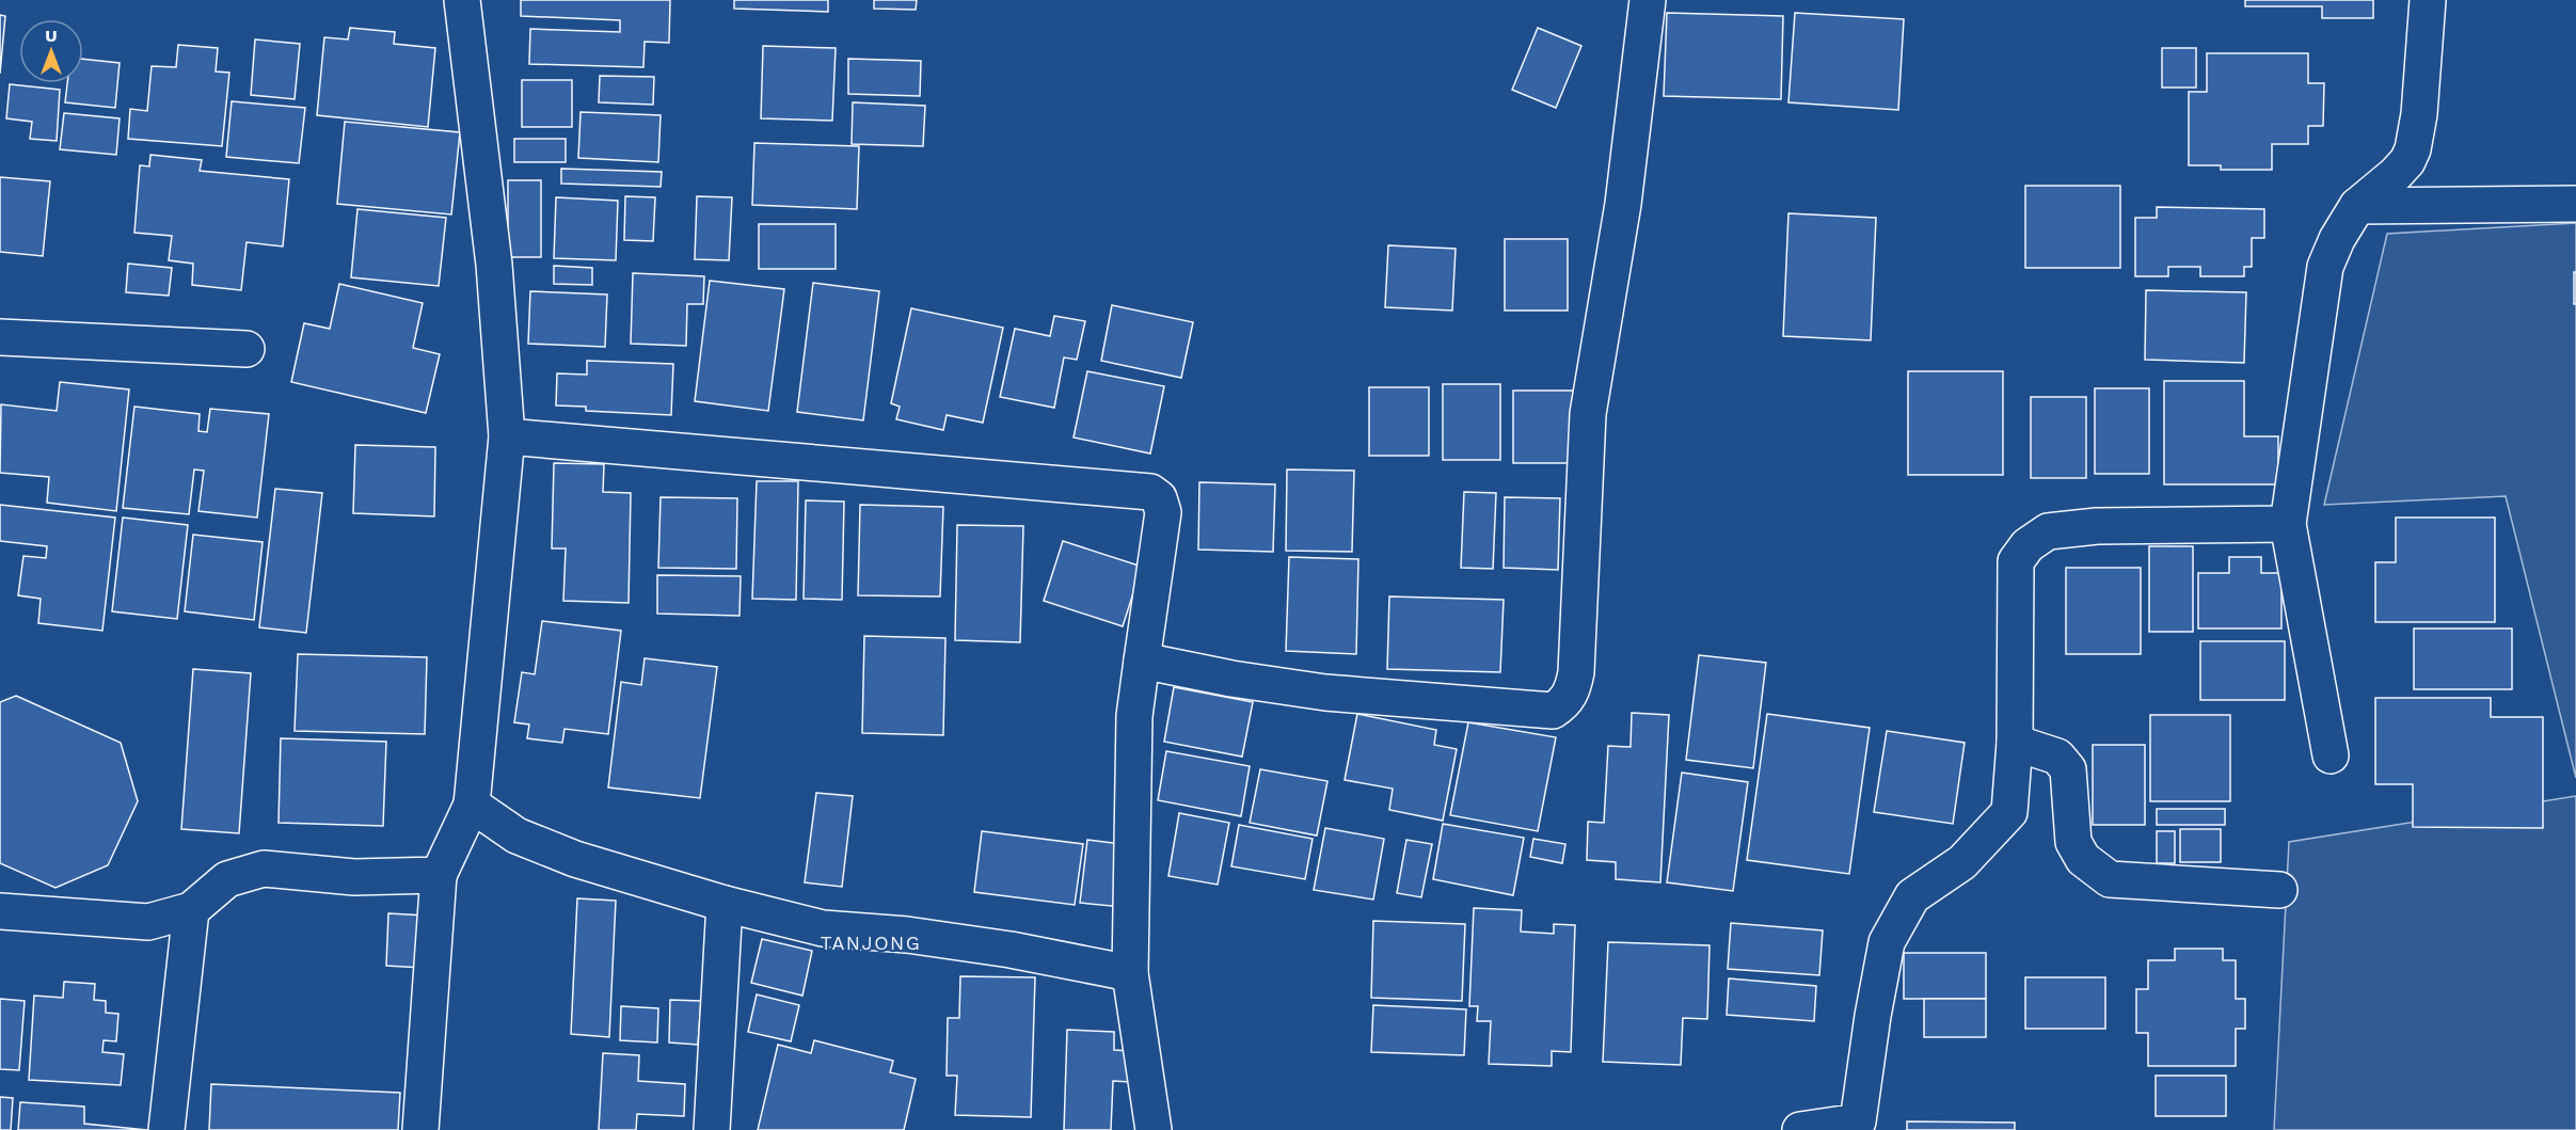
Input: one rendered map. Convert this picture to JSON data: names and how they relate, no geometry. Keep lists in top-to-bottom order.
{
  "districts": ["TANJONG"],
  "north": "top"
}
